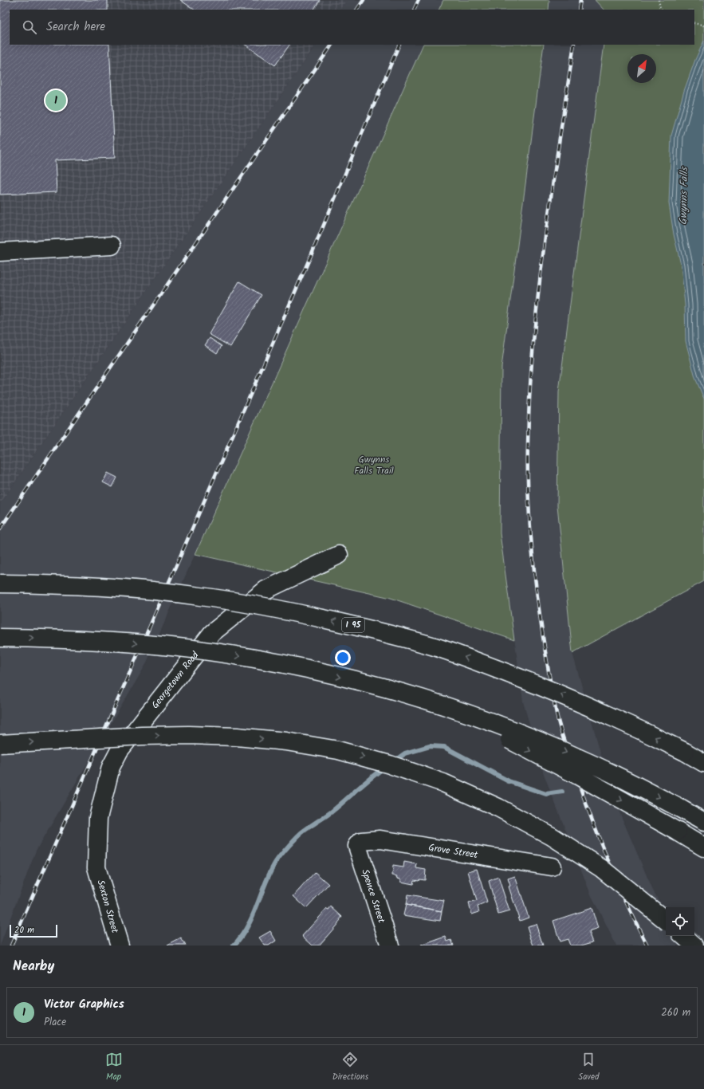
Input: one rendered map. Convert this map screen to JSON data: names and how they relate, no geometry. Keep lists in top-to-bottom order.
{
  "streets": {
    "main road": [
      "I 95",
      "Georgetown Road",
      "Grove Street",
      "Spence Street",
      "Sexton Street"
    ]
  },
  "crossings": [
    ["Georgetown Road", "Sexton Street"],
    ["Grove Street", "Spence Street"]
  ],
  "water": ["Gwynns Falls"],
  "parks": ["Gwynns Falls Trail"],
  "scale_bar": "20 m",
  "north": "top right",
  "page": {
    "search": "Search here",
    "pins": "1",
    "scale": "20 m",
    "heading": "Nearby",
    "list": [
      {
        "mark": "1",
        "name": "Victor Graphics",
        "note": "Place",
        "value": "260 m"
      }
    ],
    "nav": ["Map", "Directions", "Saved"]
  }
}
